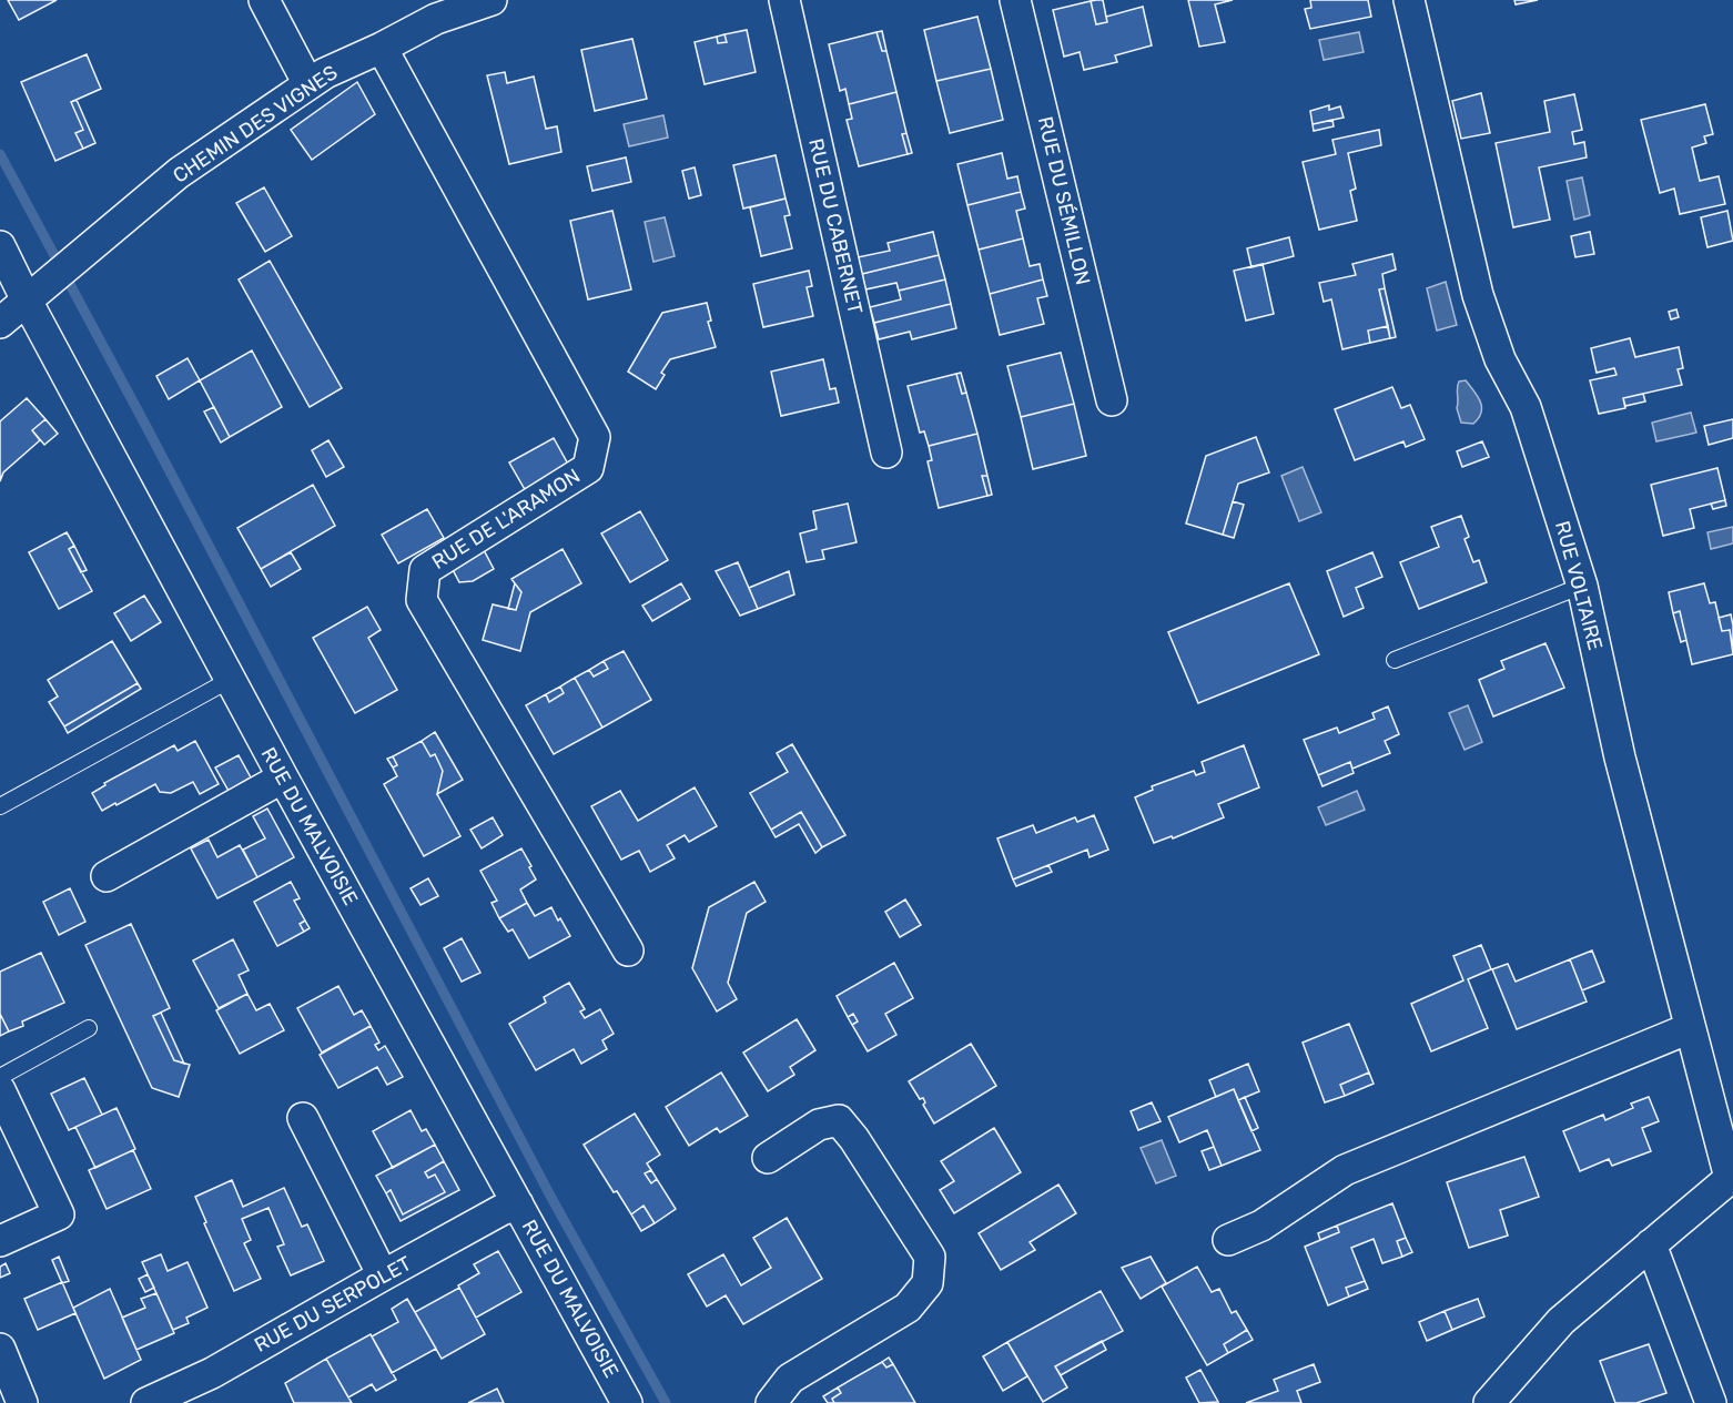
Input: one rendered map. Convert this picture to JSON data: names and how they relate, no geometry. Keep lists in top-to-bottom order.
{
  "streets": {
    "street": [
      "CHEMIN DES VIGNES",
      "RUE DU SÉMILLON",
      "RUE DU CABERNET",
      "RUE DE L'ARAMON",
      "RUE VOLTAIRE",
      "RUE DU MALVOISIE",
      "RUE DU SERPOLET"
    ]
  },
  "crossings": [
    ["CHEMIN DES VIGNES", "RUE DE L'ARAMON"],
    ["CHEMIN DES VIGNES", "RUE DU MALVOISIE"],
    ["RUE DU MALVOISIE", "RUE DU SERPOLET"]
  ]
}
